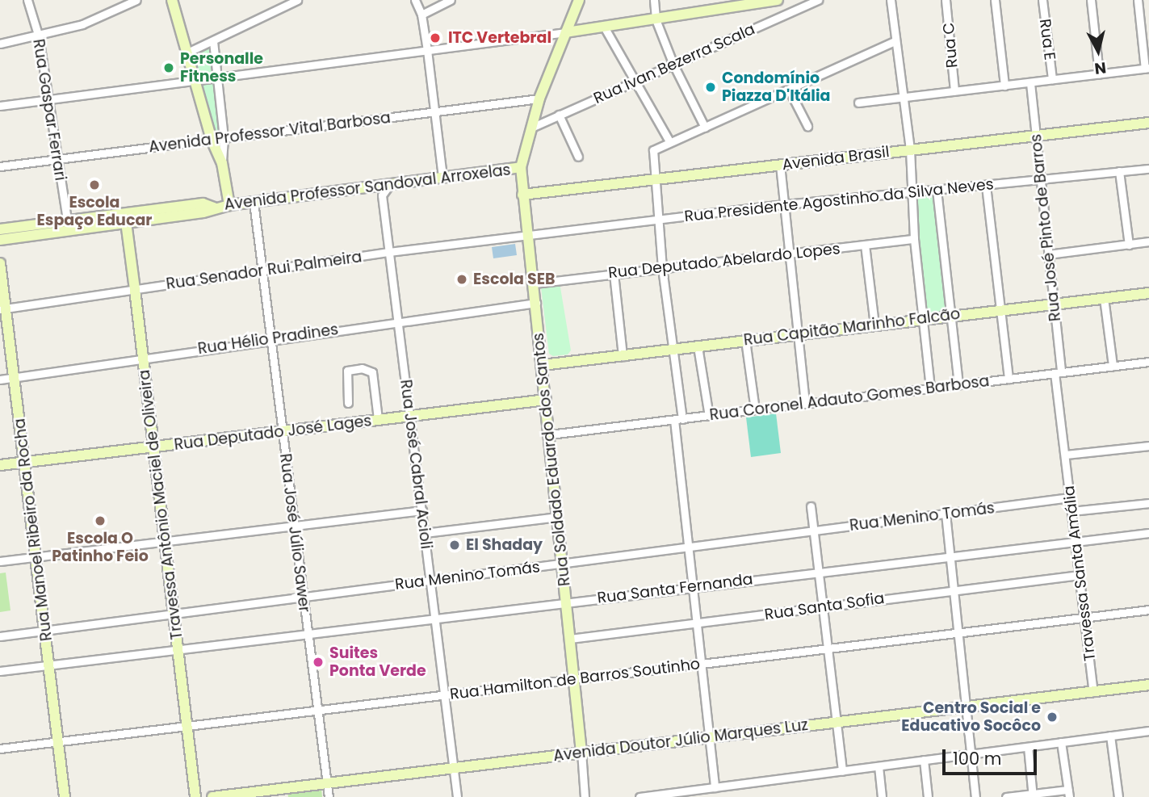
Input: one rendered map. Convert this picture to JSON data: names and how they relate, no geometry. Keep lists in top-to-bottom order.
{
  "streets": {
    "street": [
      "Rua E",
      "Rua C",
      "Rua Ivan Bezerra Scala",
      "Rua Gaspar Ferrari",
      "Avenida Professor Vital Barbosa",
      "Avenida Brasil",
      "Avenida Professor Sandoval Arroxelas",
      "Rua Presidente Agostinho da Silva Neves",
      "Rua José Pinto de Barros",
      "Rua Deputado Abelardo Lopes",
      "Rua Senador Rui Palmeira",
      "Rua Capitão Marinho Falcão",
      "Rua Hélio Pradines",
      "Rua Coronel Adauto Gomes Barbosa",
      "Rua Deputado José Lages",
      "Rua Soldado Eduardo dos Santos",
      "Rua José Cabral Acioli",
      "Travessa Antônio Maciel de Oliveira",
      "Rua Menino Tomás",
      "Rua Manoel Ribeiro da Rocha",
      "Rua José Júlio Sawer",
      "Travessa Santa Amália",
      "Rua Santa Fernanda",
      "Rua Santa Sofia",
      "Rua Hamilton de Barros Soutinho",
      "Avenida Doutor Júlio Marques Luz"
    ]
  },
  "crossings": [
    ["Rua Ivan Bezerra Scala", "Rua Soldado Eduardo dos Santos"],
    ["Rua Gaspar Ferrari", "Avenida Professor Vital Barbosa"],
    ["Rua Gaspar Ferrari", "Avenida Professor Sandoval Arroxelas"],
    ["Avenida Professor Vital Barbosa", "Rua Soldado Eduardo dos Santos"],
    ["Avenida Brasil", "Rua José Pinto de Barros"],
    ["Avenida Brasil", "Rua Soldado Eduardo dos Santos"],
    ["Avenida Professor Sandoval Arroxelas", "Rua Soldado Eduardo dos Santos"],
    ["Avenida Professor Sandoval Arroxelas", "Travessa Antônio Maciel de Oliveira"],
    ["Avenida Professor Sandoval Arroxelas", "Rua José Júlio Sawer"],
    ["Rua Presidente Agostinho da Silva Neves", "Rua José Pinto de Barros"],
    ["Rua Presidente Agostinho da Silva Neves", "Rua Senador Rui Palmeira"],
    ["Rua Presidente Agostinho da Silva Neves", "Rua Soldado Eduardo dos Santos"],
    ["Rua José Pinto de Barros", "Rua Capitão Marinho Falcão"],
    ["Rua José Pinto de Barros", "Rua Coronel Adauto Gomes Barbosa"],
    ["Rua José Pinto de Barros", "Travessa Santa Amália"],
    ["Rua Deputado Abelardo Lopes", "Rua Soldado Eduardo dos Santos"],
    ["Rua Senador Rui Palmeira", "Rua Soldado Eduardo dos Santos"],
    ["Rua Senador Rui Palmeira", "Rua José Cabral Acioli"],
    ["Rua Senador Rui Palmeira", "Travessa Antônio Maciel de Oliveira"],
    ["Rua Senador Rui Palmeira", "Rua Manoel Ribeiro da Rocha"],
    ["Rua Senador Rui Palmeira", "Rua José Júlio Sawer"],
    ["Rua Capitão Marinho Falcão", "Rua Soldado Eduardo dos Santos"],
    ["Rua Hélio Pradines", "Rua Soldado Eduardo dos Santos"],
    ["Rua Hélio Pradines", "Rua José Cabral Acioli"],
    ["Rua Hélio Pradines", "Travessa Antônio Maciel de Oliveira"],
    ["Rua Hélio Pradines", "Rua Manoel Ribeiro da Rocha"],
    ["Rua Hélio Pradines", "Rua José Júlio Sawer"],
    ["Rua Coronel Adauto Gomes Barbosa", "Rua Soldado Eduardo dos Santos"],
    ["Rua Deputado José Lages", "Rua Soldado Eduardo dos Santos"],
    ["Rua Deputado José Lages", "Rua José Cabral Acioli"],
    ["Rua Deputado José Lages", "Travessa Antônio Maciel de Oliveira"],
    ["Rua Deputado José Lages", "Rua Manoel Ribeiro da Rocha"],
    ["Rua Deputado José Lages", "Rua José Júlio Sawer"],
    ["Rua Soldado Eduardo dos Santos", "Rua Menino Tomás"],
    ["Rua Soldado Eduardo dos Santos", "Rua Santa Fernanda"],
    ["Rua Soldado Eduardo dos Santos", "Rua Santa Sofia"],
    ["Rua Soldado Eduardo dos Santos", "Rua Hamilton de Barros Soutinho"],
    ["Rua Soldado Eduardo dos Santos", "Avenida Doutor Júlio Marques Luz"],
    ["Rua José Cabral Acioli", "Rua Menino Tomás"],
    ["Rua José Cabral Acioli", "Rua Santa Fernanda"],
    ["Rua José Cabral Acioli", "Rua Hamilton de Barros Soutinho"],
    ["Rua José Cabral Acioli", "Avenida Doutor Júlio Marques Luz"],
    ["Travessa Antônio Maciel de Oliveira", "Rua Menino Tomás"],
    ["Travessa Antônio Maciel de Oliveira", "Rua Santa Fernanda"],
    ["Travessa Antônio Maciel de Oliveira", "Rua Hamilton de Barros Soutinho"],
    ["Rua Menino Tomás", "Rua Manoel Ribeiro da Rocha"],
    ["Rua Menino Tomás", "Rua José Júlio Sawer"],
    ["Rua Menino Tomás", "Travessa Santa Amália"],
    ["Rua Manoel Ribeiro da Rocha", "Rua Santa Fernanda"],
    ["Rua Manoel Ribeiro da Rocha", "Rua Hamilton de Barros Soutinho"],
    ["Rua José Júlio Sawer", "Rua Santa Fernanda"],
    ["Rua José Júlio Sawer", "Rua Hamilton de Barros Soutinho"],
    ["Rua José Júlio Sawer", "Avenida Doutor Júlio Marques Luz"],
    ["Travessa Santa Amália", "Rua Santa Fernanda"],
    ["Travessa Santa Amália", "Rua Santa Sofia"],
    ["Travessa Santa Amália", "Rua Hamilton de Barros Soutinho"],
    ["Travessa Santa Amália", "Avenida Doutor Júlio Marques Luz"]
  ],
  "places": [
    "ITC Vertebral",
    "Personalle Fitness",
    "Condomínio Piazza D'Itália",
    "Escola Espaço Educar",
    "Escola SEB",
    "Escola O Patinho Feio",
    "El Shaday",
    "Suites Ponta Verde",
    "Centro Social e Educativo Socôco"
  ],
  "scale_bar": "100 m",
  "north": "bottom"
}
